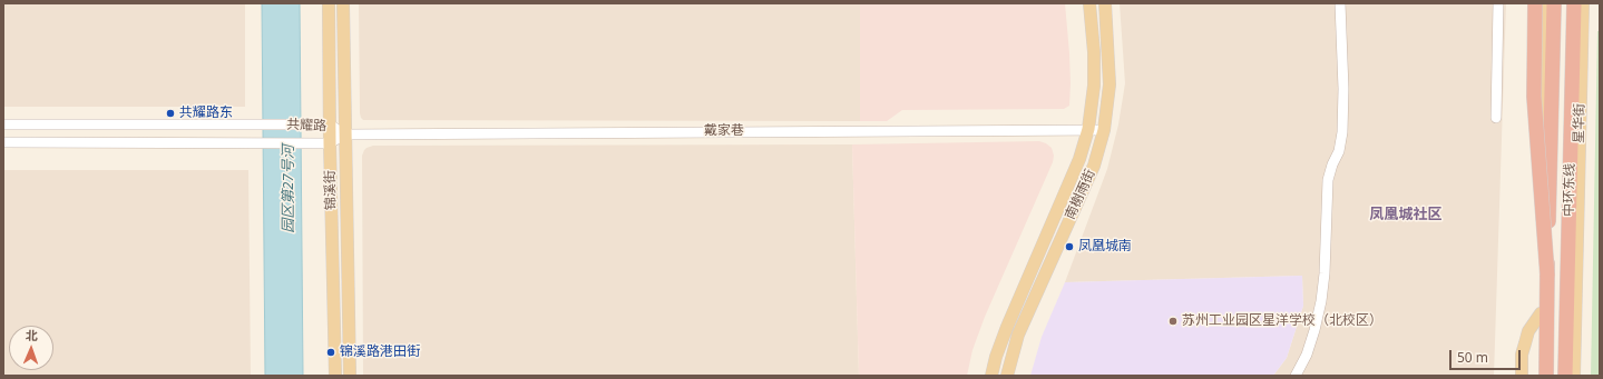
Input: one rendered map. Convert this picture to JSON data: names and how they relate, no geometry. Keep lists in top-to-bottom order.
{
  "streets": {
    "highway": ["中环东线"],
    "main road": ["星华街", "锦溪街", "南榭雨街"],
    "street": ["共耀路", "戴家巷"]
  },
  "crossings": [
    ["共耀路", "戴家巷"],
    ["共耀路", "锦溪街"],
    ["戴家巷", "锦溪街"],
    ["戴家巷", "南榭雨街"]
  ],
  "districts": ["凤凰城社区"],
  "water": ["园区第27号河"],
  "places": [
    "共耀路东",
    "凤凰城南",
    "苏州工业园区星洋学校（北校区）",
    "锦溪路港田街"
  ],
  "scale_bar": "50 m",
  "north": "top"
}
